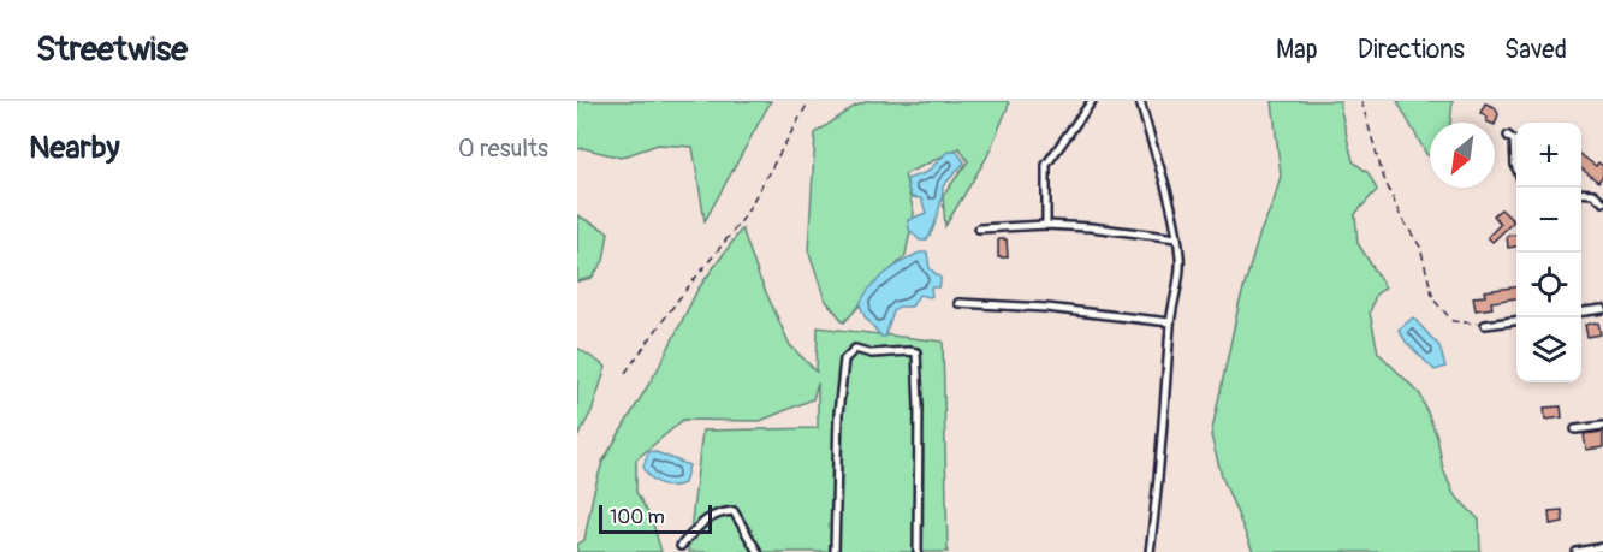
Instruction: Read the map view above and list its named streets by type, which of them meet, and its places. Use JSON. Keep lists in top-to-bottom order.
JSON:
{
  "scale_bar": "100 m",
  "north": "bottom left",
  "page": {
    "header": "Streetwise",
    "nav": ["Map", "Directions", "Saved"],
    "heading": ["Nearby", "0 results"],
    "map_buttons": ["+", "−"],
    "scale": "100 m"
  }
}
